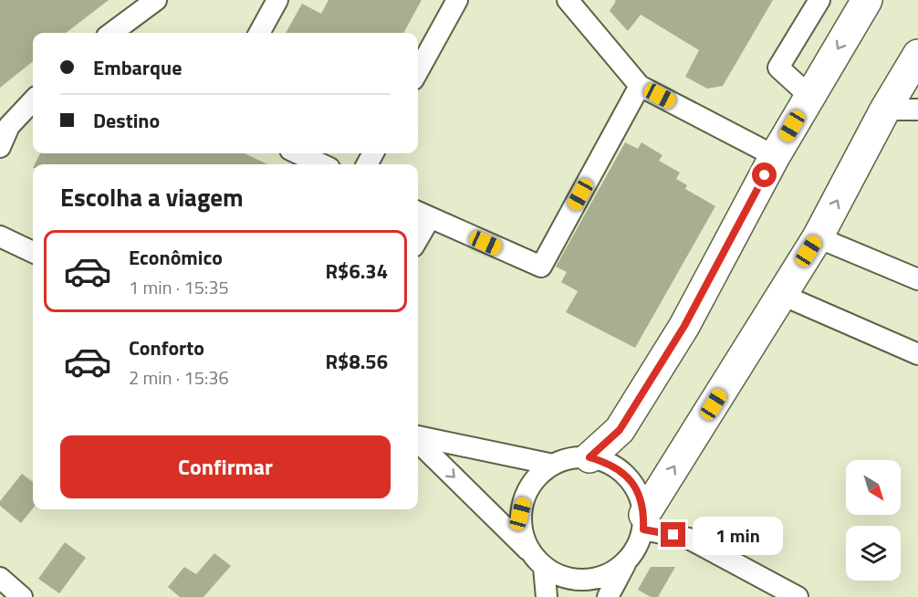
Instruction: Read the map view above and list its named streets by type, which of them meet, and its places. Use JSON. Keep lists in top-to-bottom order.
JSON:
{
  "north": "bottom right",
  "page": {
    "banner": ["Embarque", "Destino"],
    "heading": "Escolha a viagem",
    "list": [
      {
        "name": "Econômico",
        "note": "1 min · 15:35",
        "value": "R$6.34"
      },
      {
        "name": "Conforto",
        "note": "2 min · 15:36",
        "value": "R$8.56"
      }
    ],
    "buttons": "Confirmar",
    "bubble": "1 min"
  }
}
